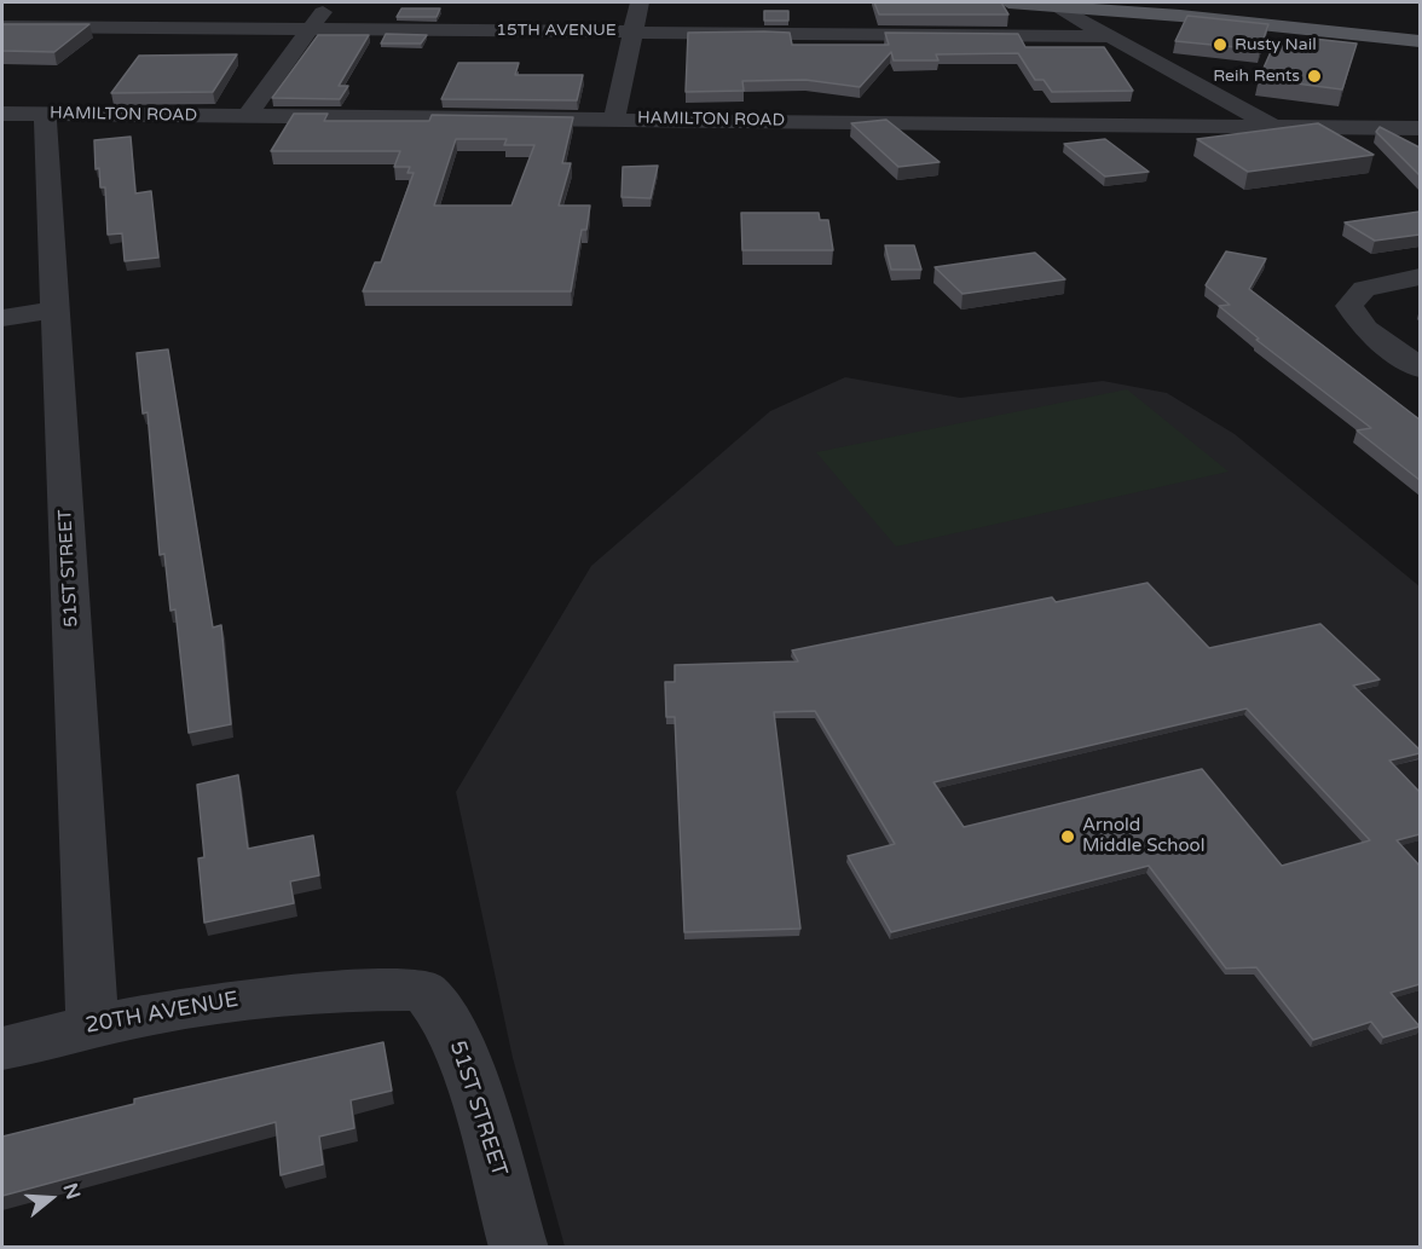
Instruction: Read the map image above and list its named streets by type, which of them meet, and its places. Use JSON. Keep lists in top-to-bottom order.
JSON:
{
  "streets": {
    "street": [
      "15TH AVENUE",
      "HAMILTON ROAD",
      "51ST STREET",
      "20TH AVENUE"
    ]
  },
  "crossings": [
    ["HAMILTON ROAD", "51ST STREET"],
    ["51ST STREET", "20TH AVENUE"]
  ],
  "places": ["Rusty Nail", "Reih Rents", "Arnold Middle School"],
  "north": "right"
}
